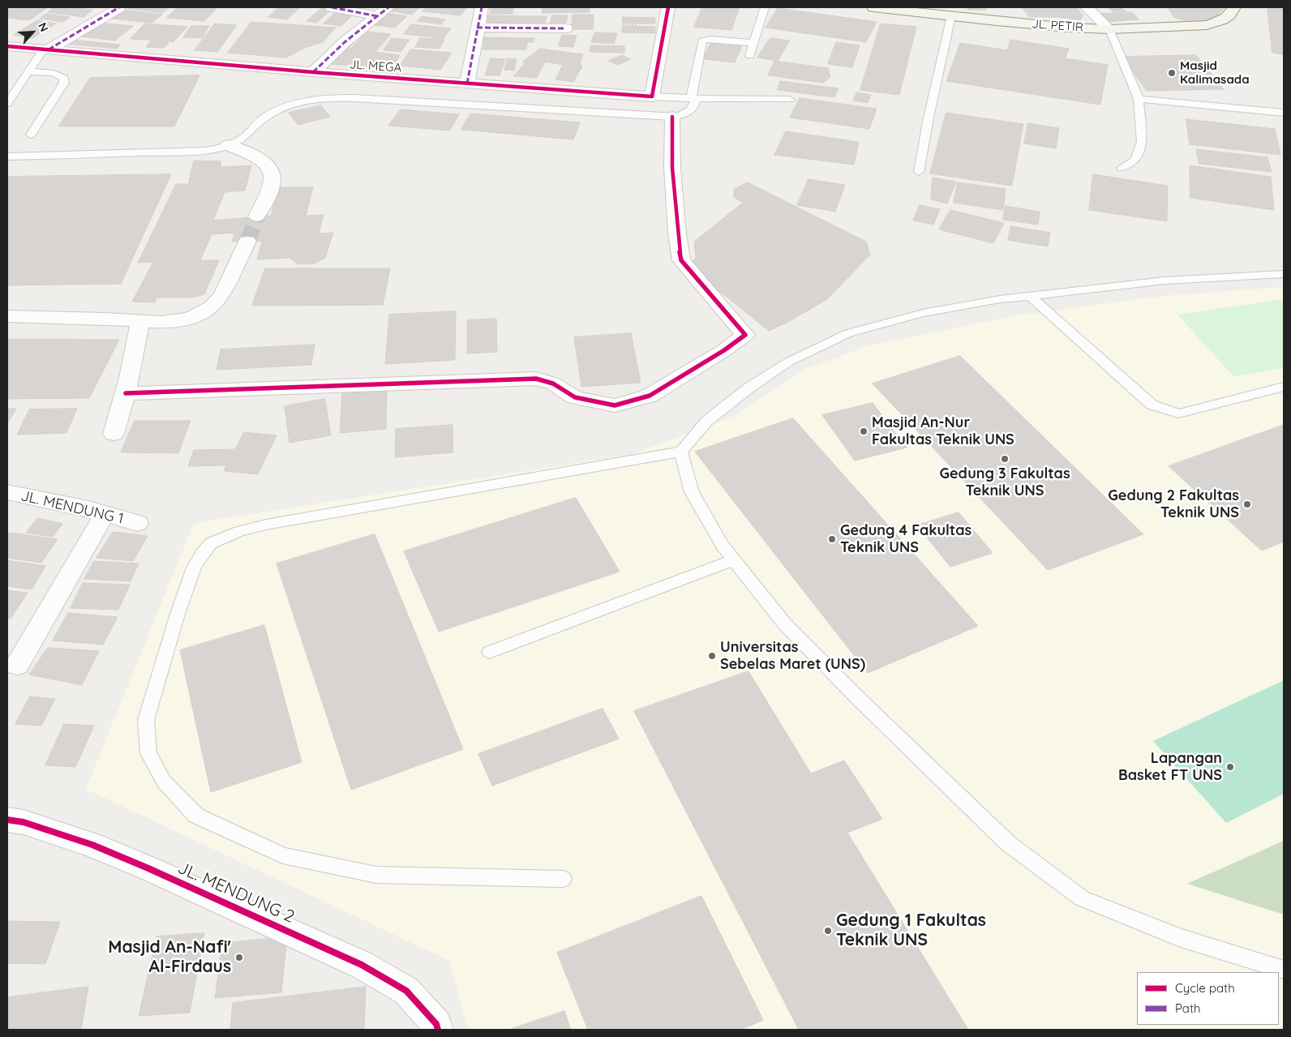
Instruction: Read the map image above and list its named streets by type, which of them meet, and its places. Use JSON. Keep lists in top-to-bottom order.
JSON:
{
  "streets": {
    "main road": ["JL. PETIR"],
    "street": ["JL. MEGA", "JL. MENDUNG 1", "JL. MENDUNG 2"]
  },
  "places": [
    "Masjid Kalimasada",
    "Masjid An-Nur Fakultas Teknik UNS",
    "Gedung 3 Fakultas Teknik UNS",
    "Gedung 2 Fakultas Teknik UNS",
    "Gedung 4 Fakultas Teknik UNS",
    "Universitas Sebelas Maret (UNS)",
    "Lapangan Basket FT UNS",
    "Gedung 1 Fakultas Teknik UNS",
    "Masjid An-Nafi' Al-Firdaus"
  ],
  "legend": ["Cycle path", "Path"],
  "north": "top right"
}
